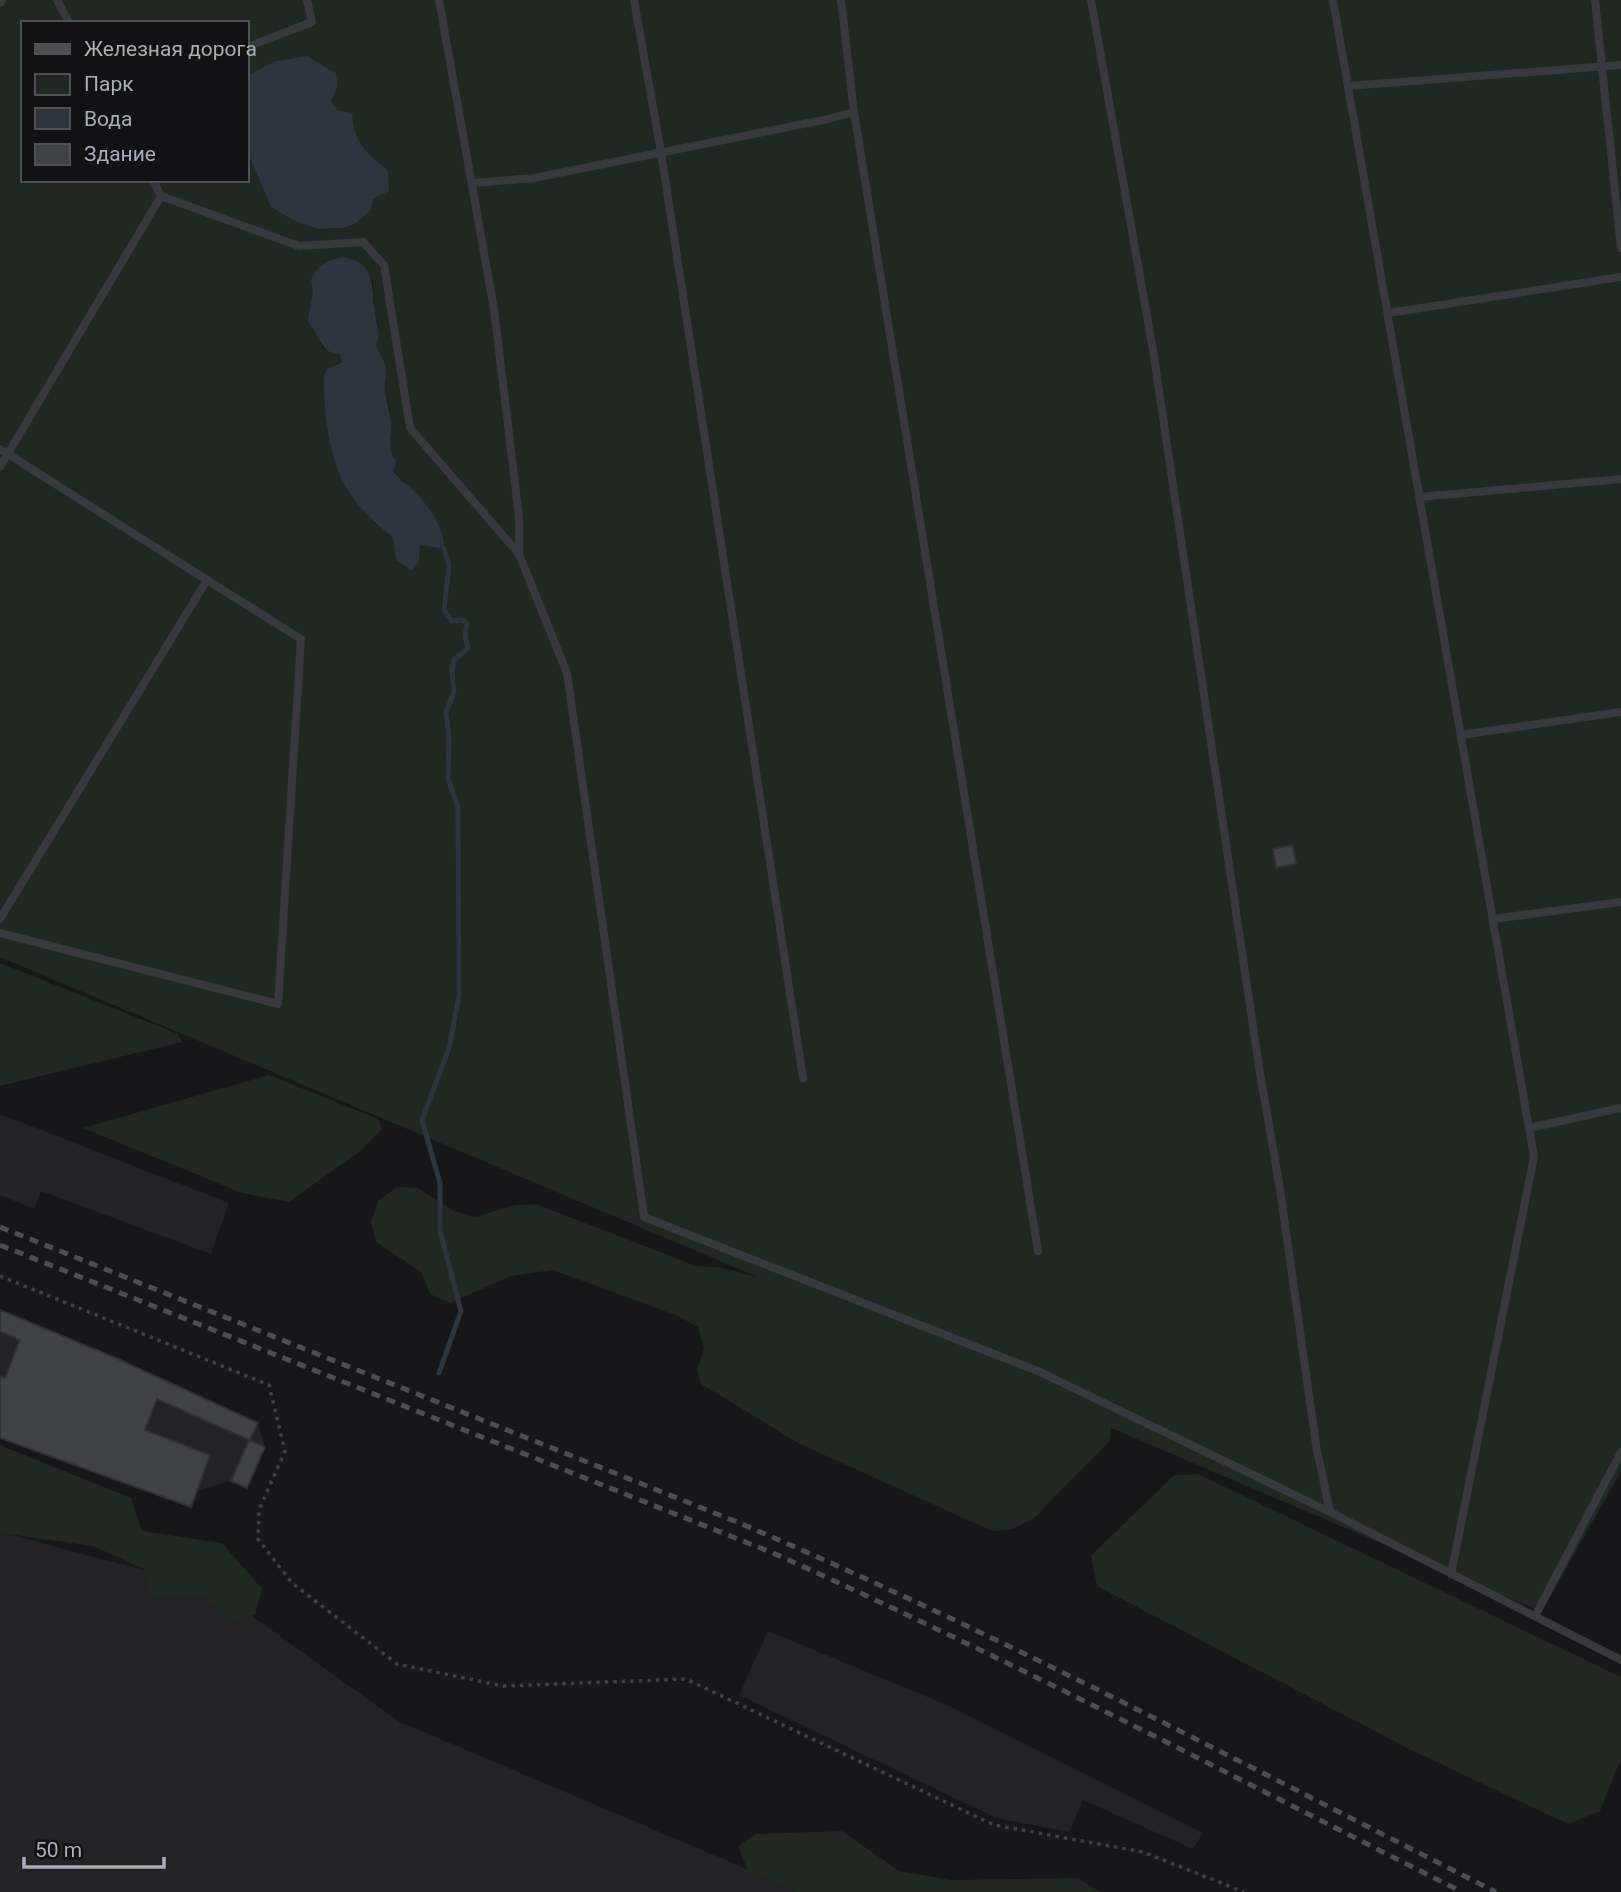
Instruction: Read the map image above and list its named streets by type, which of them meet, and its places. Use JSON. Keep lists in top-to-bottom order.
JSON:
{
  "legend": [
    "Железная дорога",
    "Парк",
    "Вода",
    "Здание"
  ],
  "scale_bar": "50 m"
}
